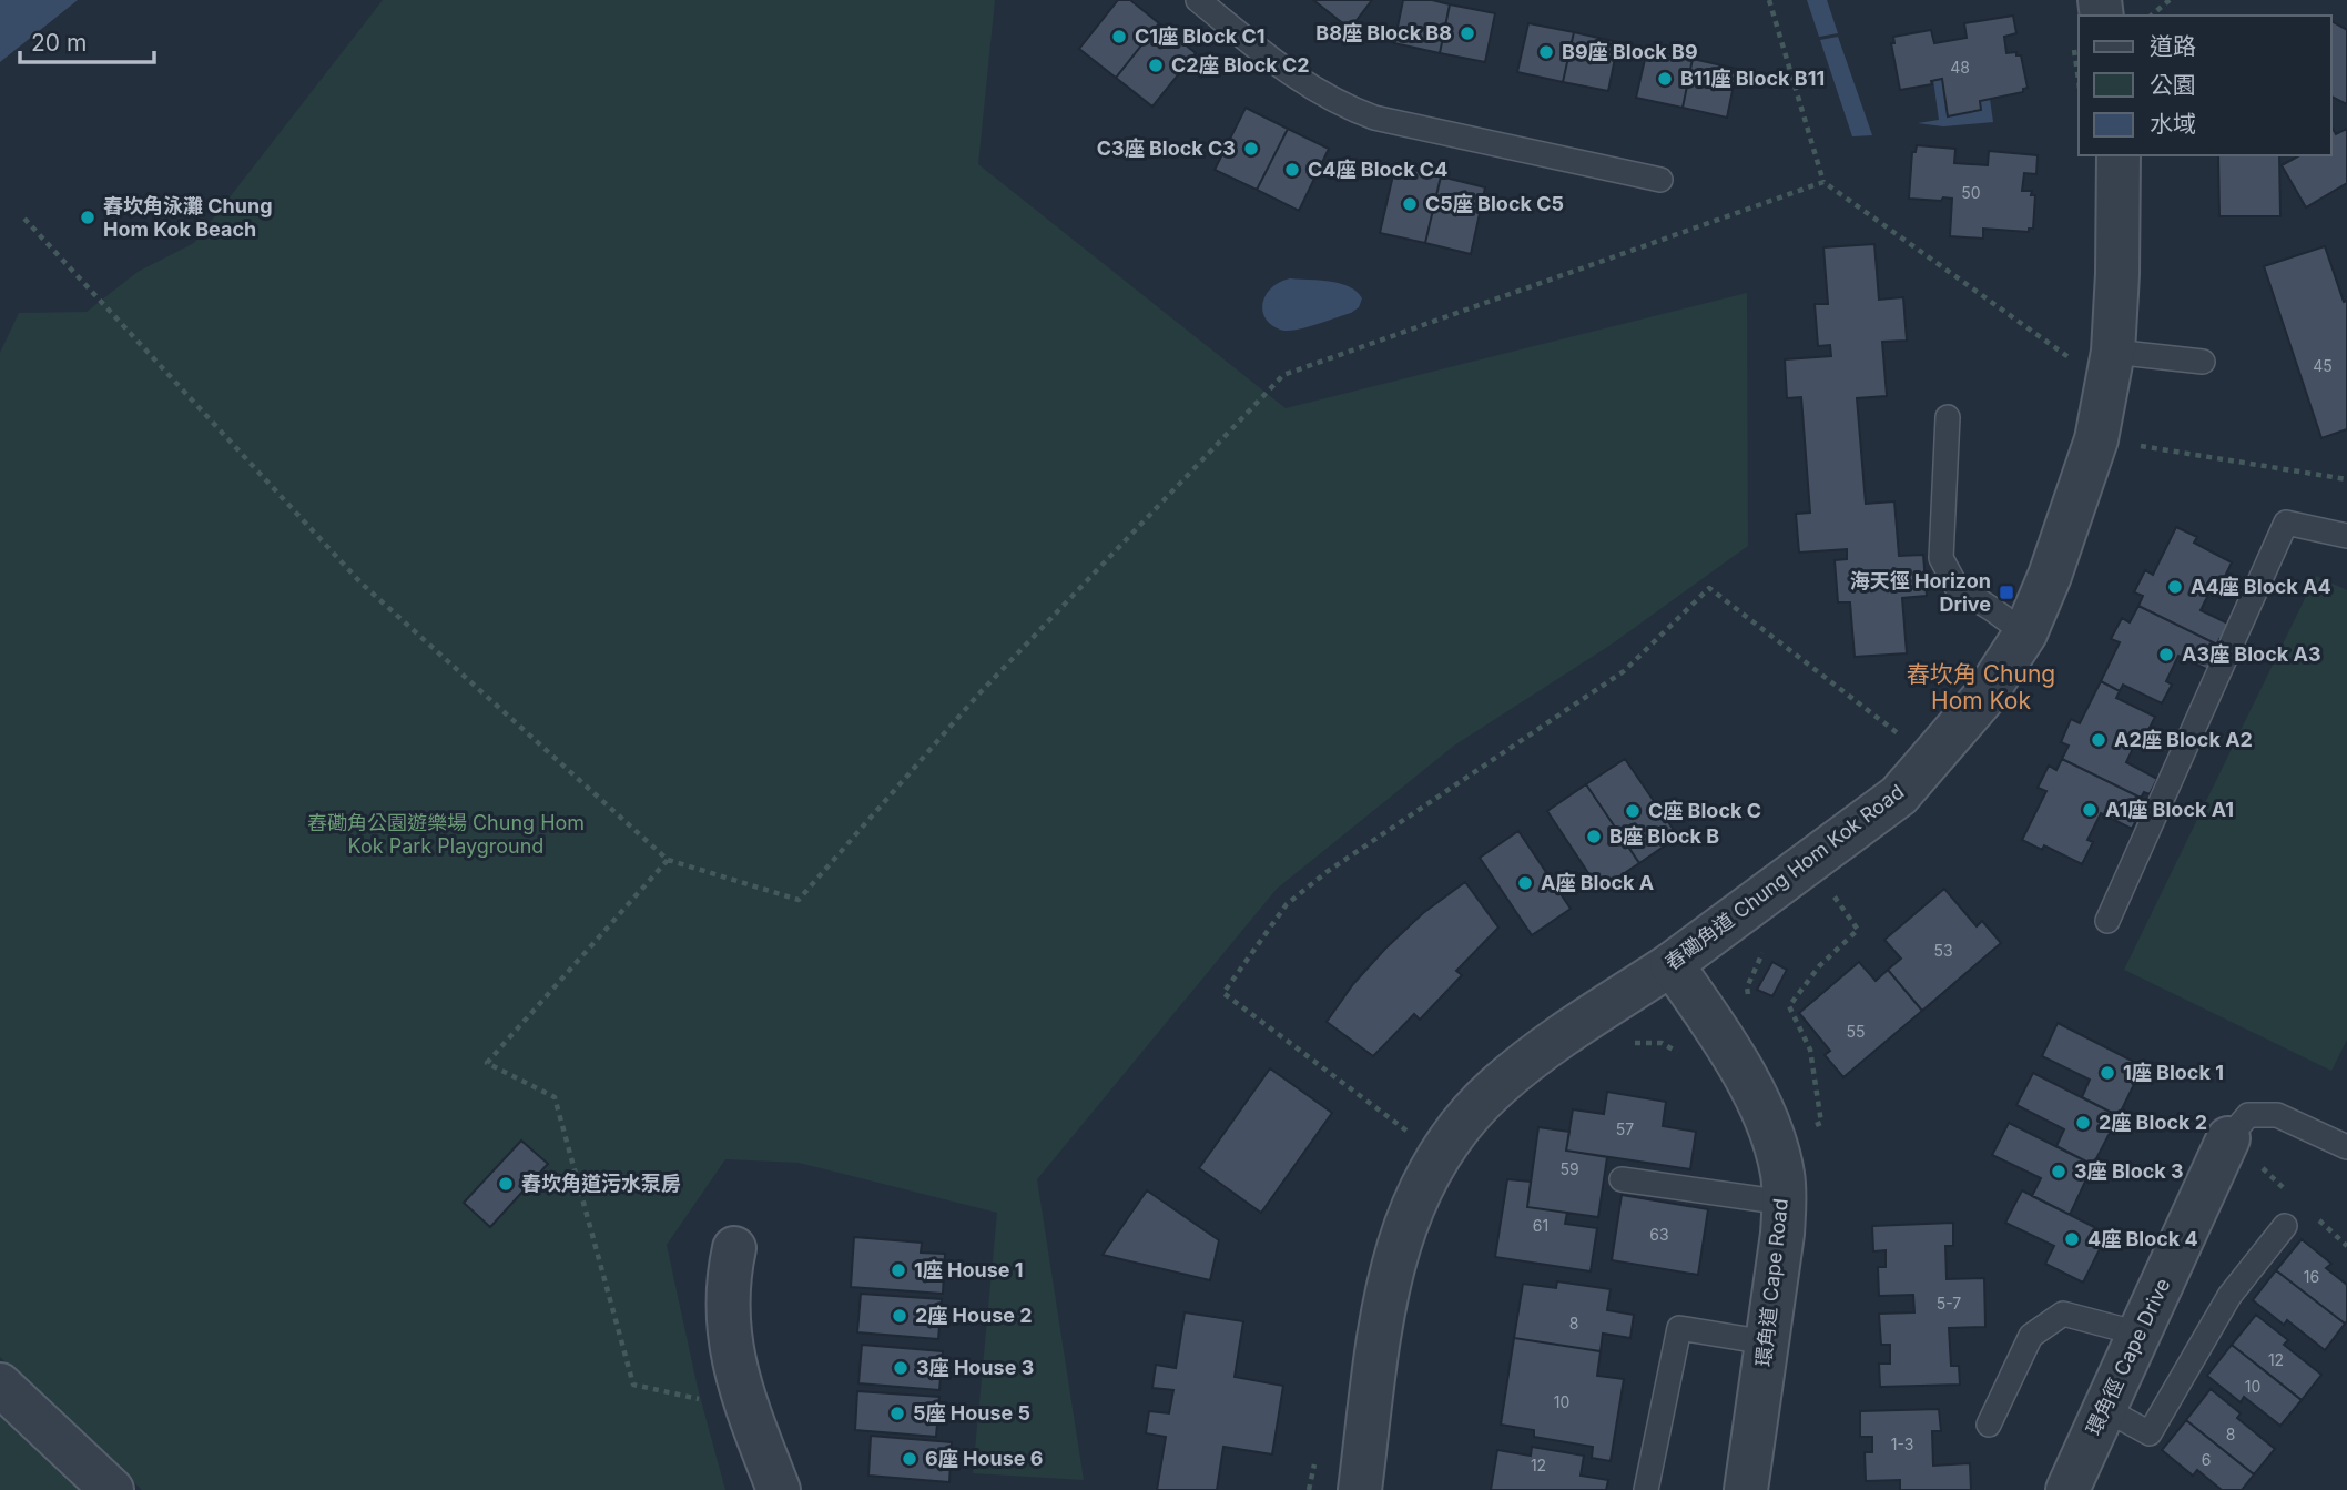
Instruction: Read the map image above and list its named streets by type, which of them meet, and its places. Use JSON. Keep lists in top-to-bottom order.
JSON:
{
  "streets": {
    "street": ["舂磡角道 Chung Hom Kok Road", "環角道 Cape Road", "環角徑 Cape Drive"]
  },
  "crossings": [
    ["舂磡角道 Chung Hom Kok Road", "環角道 Cape Road"]
  ],
  "districts": ["舂坎角 Chung Hom Kok"],
  "parks": ["舂磡角公園遊樂場 Chung Hom Kok Park Playground"],
  "places": {
    "other": [
      "B8座 Block B8",
      "C1座 Block C1",
      "B9座 Block B9",
      "C2座 Block C2",
      "B11座 Block B11",
      "C3座 Block C3",
      "C4座 Block C4",
      "C5座 Block C5",
      "舂坎角泳灘 Chung Hom Kok Beach",
      "A4座 Block A4",
      "A3座 Block A3",
      "A2座 Block A2",
      "A1座 Block A1",
      "C座 Block C",
      "B座 Block B",
      "A座 Block A",
      "1座 Block 1",
      "2座 Block 2",
      "3座 Block 3",
      "舂坎角道污水泵房",
      "4座 Block 4",
      "1座 House 1",
      "2座 House 2",
      "3座 House 3",
      "5座 House 5",
      "6座 House 6"
    ],
    "transit": ["海天徑 Horizon Drive"]
  },
  "house_numbers": [
    "48",
    "50",
    "45",
    "53",
    "55",
    "57",
    "59",
    "61",
    "63",
    "16",
    "5-7",
    "8",
    "12",
    "10",
    "10",
    "8",
    "1-3",
    "6",
    "12"
  ],
  "legend": ["道路", "公園", "水域"],
  "scale_bar": "20 m"
}
